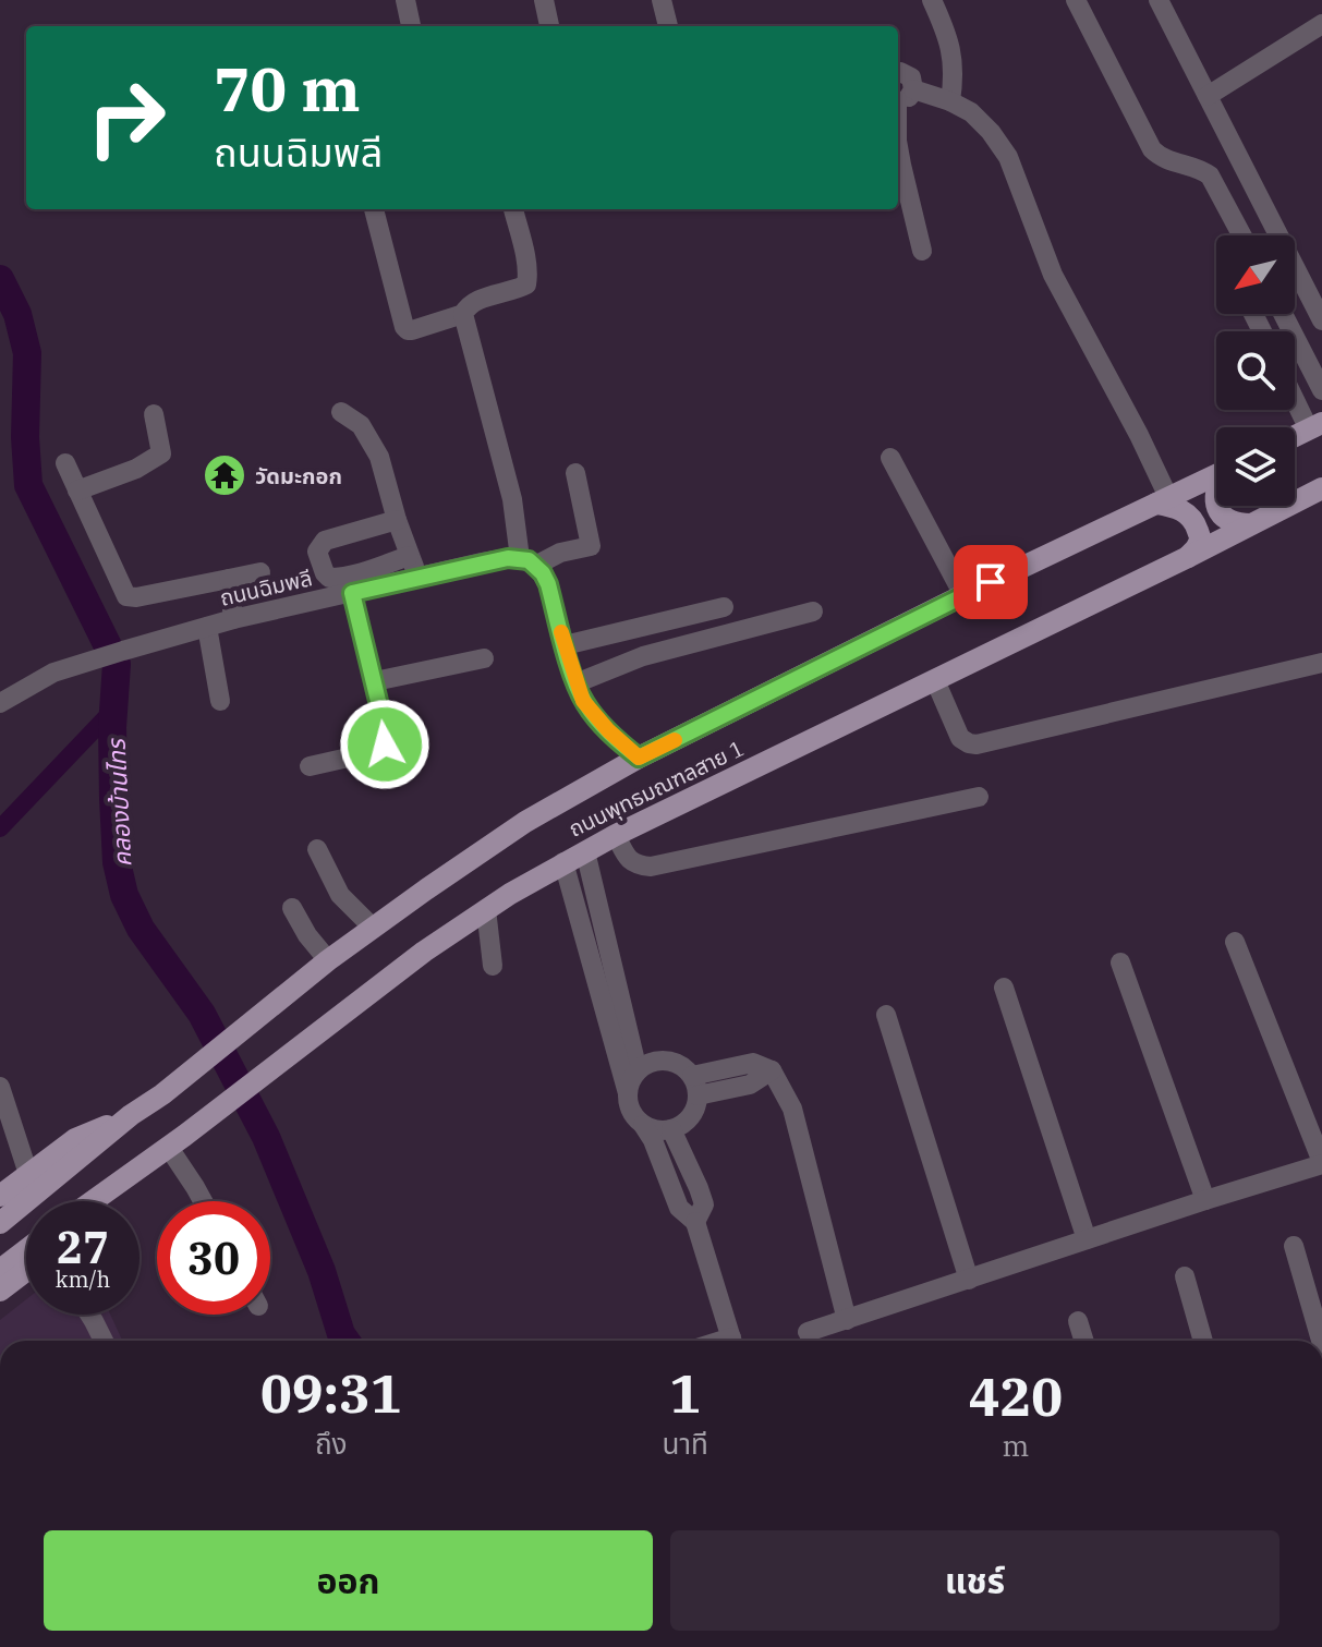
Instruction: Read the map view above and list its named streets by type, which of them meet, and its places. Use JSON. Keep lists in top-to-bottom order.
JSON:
{
  "streets": {
    "main road": ["ถนนพุทธมณฑลสาย 1"],
    "street": ["ถนนฉิมพลี"]
  },
  "water": ["คลองบ้านไทร"],
  "places": {
    "temple": ["วัดมะกอก"]
  },
  "north": "bottom left",
  "page": {
    "turn": ["70 m", "ถนนฉิมพลี"],
    "speed": "27 km/h",
    "limit": "30",
    "eta": [
      "09:31",
      "ถึง",
      "1",
      "นาที",
      "420",
      "m"
    ],
    "buttons": ["ออก", "แชร์"]
  }
}
